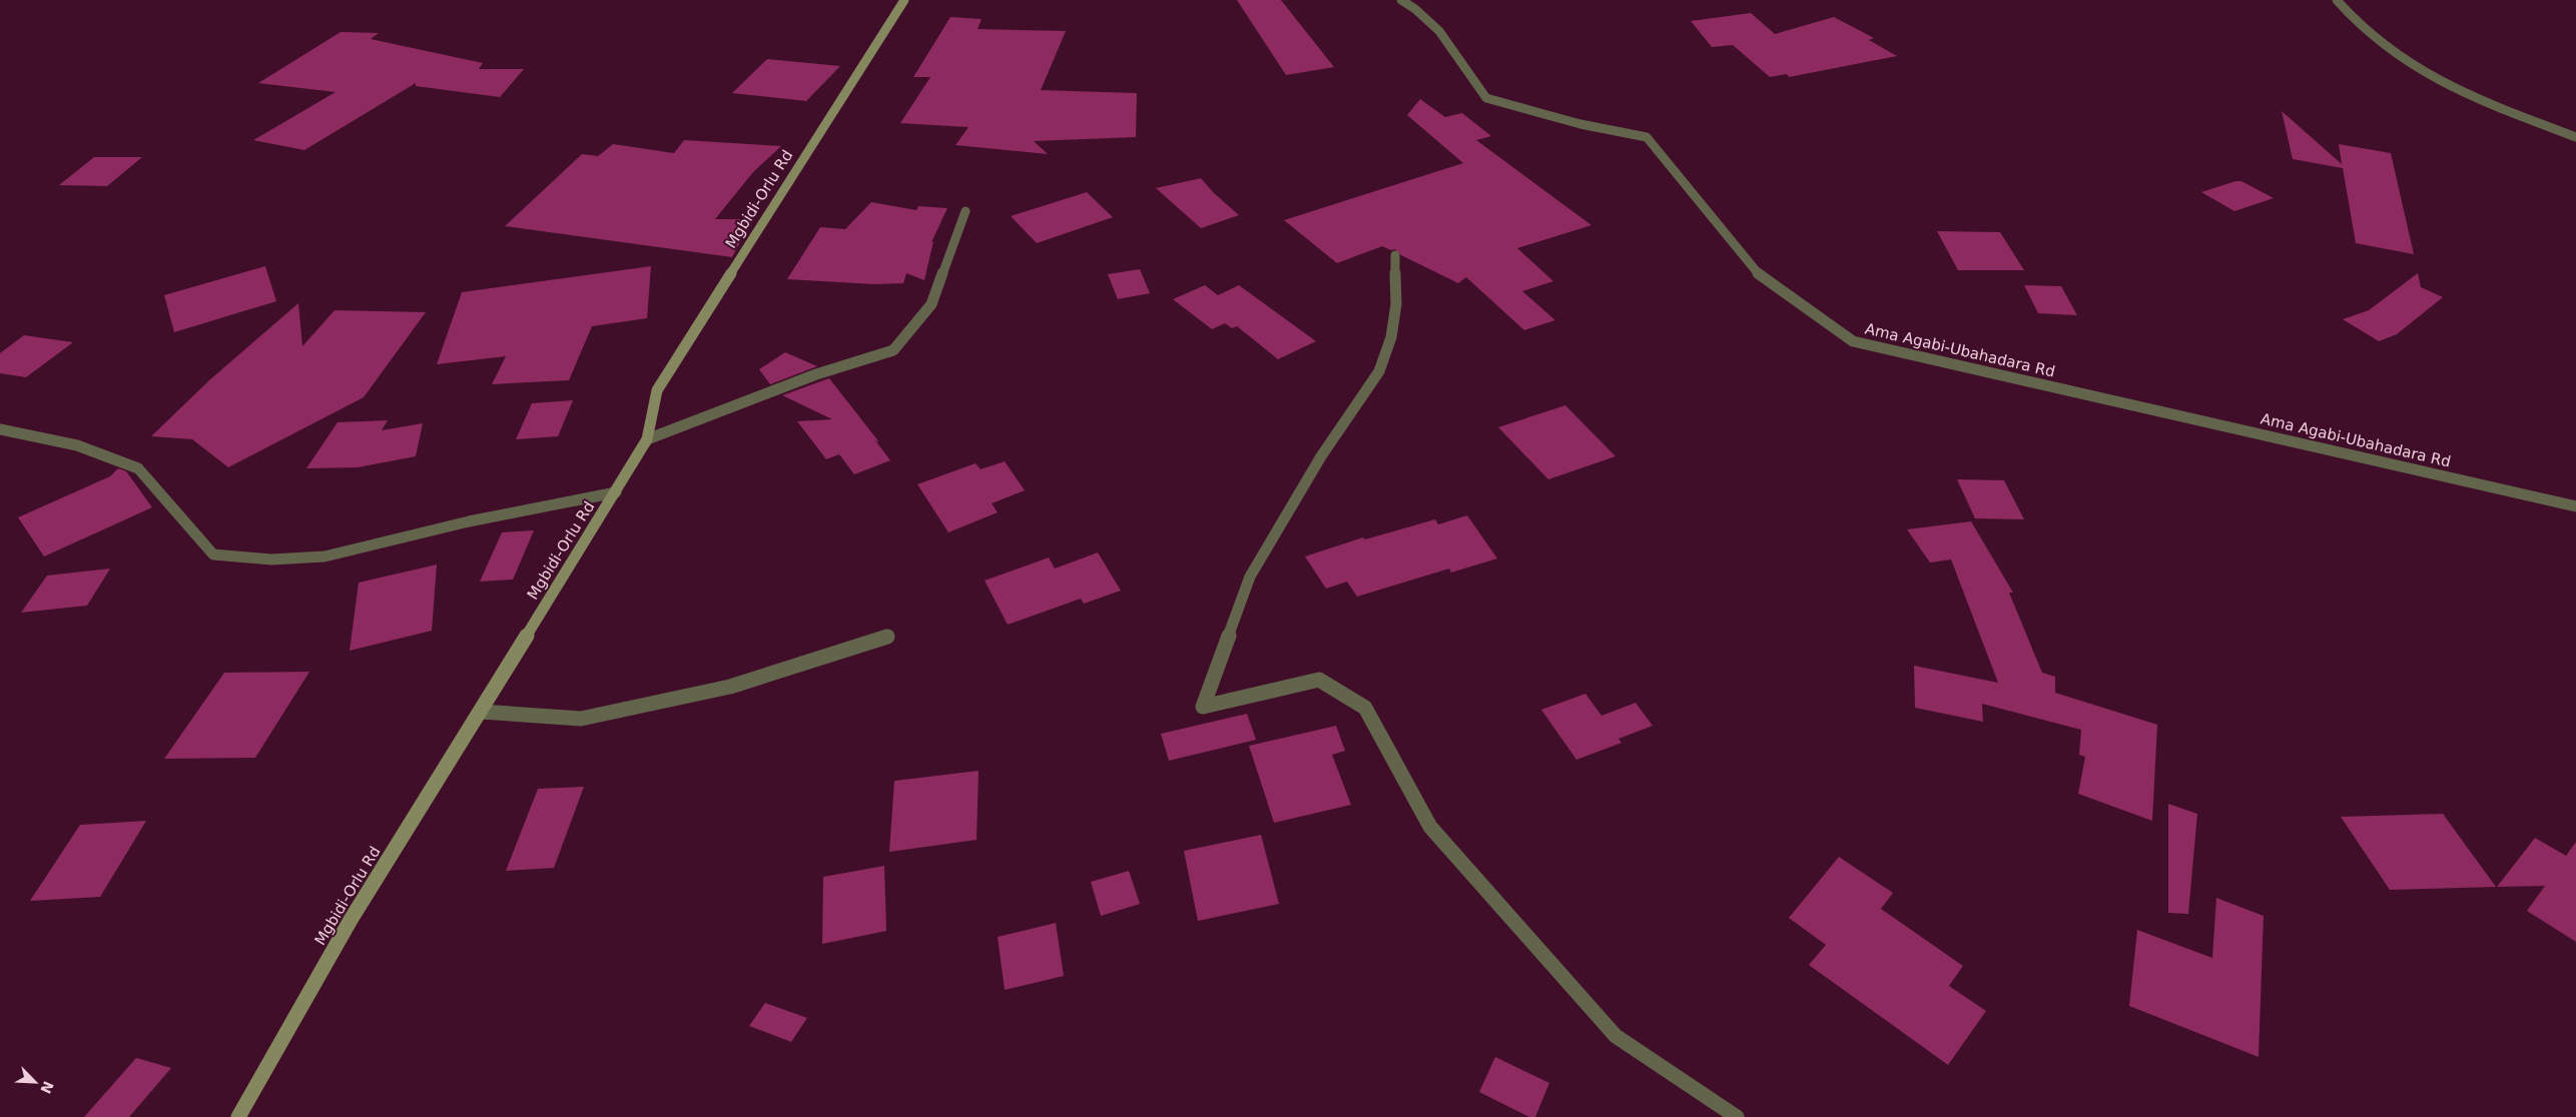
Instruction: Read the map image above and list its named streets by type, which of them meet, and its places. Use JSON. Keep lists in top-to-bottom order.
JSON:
{
  "streets": {
    "main road": ["Mgbidi-Orlu Rd"],
    "street": ["Ama Agabi-Ubahadara Rd"]
  },
  "north": "bottom right"
}
